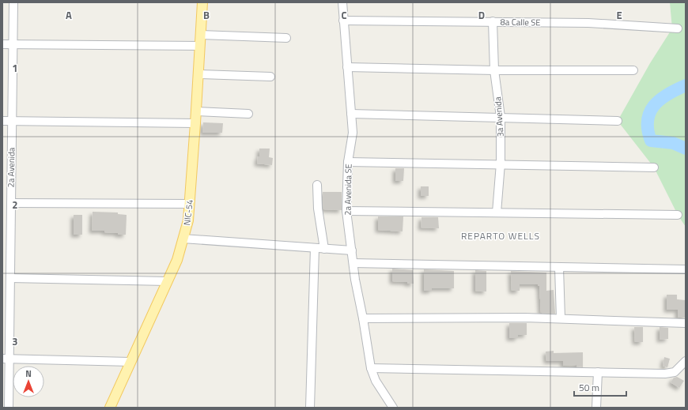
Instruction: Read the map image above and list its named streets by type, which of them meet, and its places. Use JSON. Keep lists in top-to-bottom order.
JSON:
{
  "streets": {
    "main road": ["NIC-54"],
    "street": [
      "8a Calle SE",
      "3a Avenida",
      "2a Avenida",
      "2a Avenida SE"
    ]
  },
  "crossings": [
    ["8a Calle SE", "3a Avenida"],
    ["8a Calle SE", "2a Avenida SE"]
  ],
  "districts": ["REPARTO WELLS"],
  "scale_bar": "50 m",
  "north": "top",
  "grid": {
    "columns": [
      "A",
      "B",
      "C",
      "D",
      "E"
    ],
    "rows": ["1", "2", "3"]
  }
}
